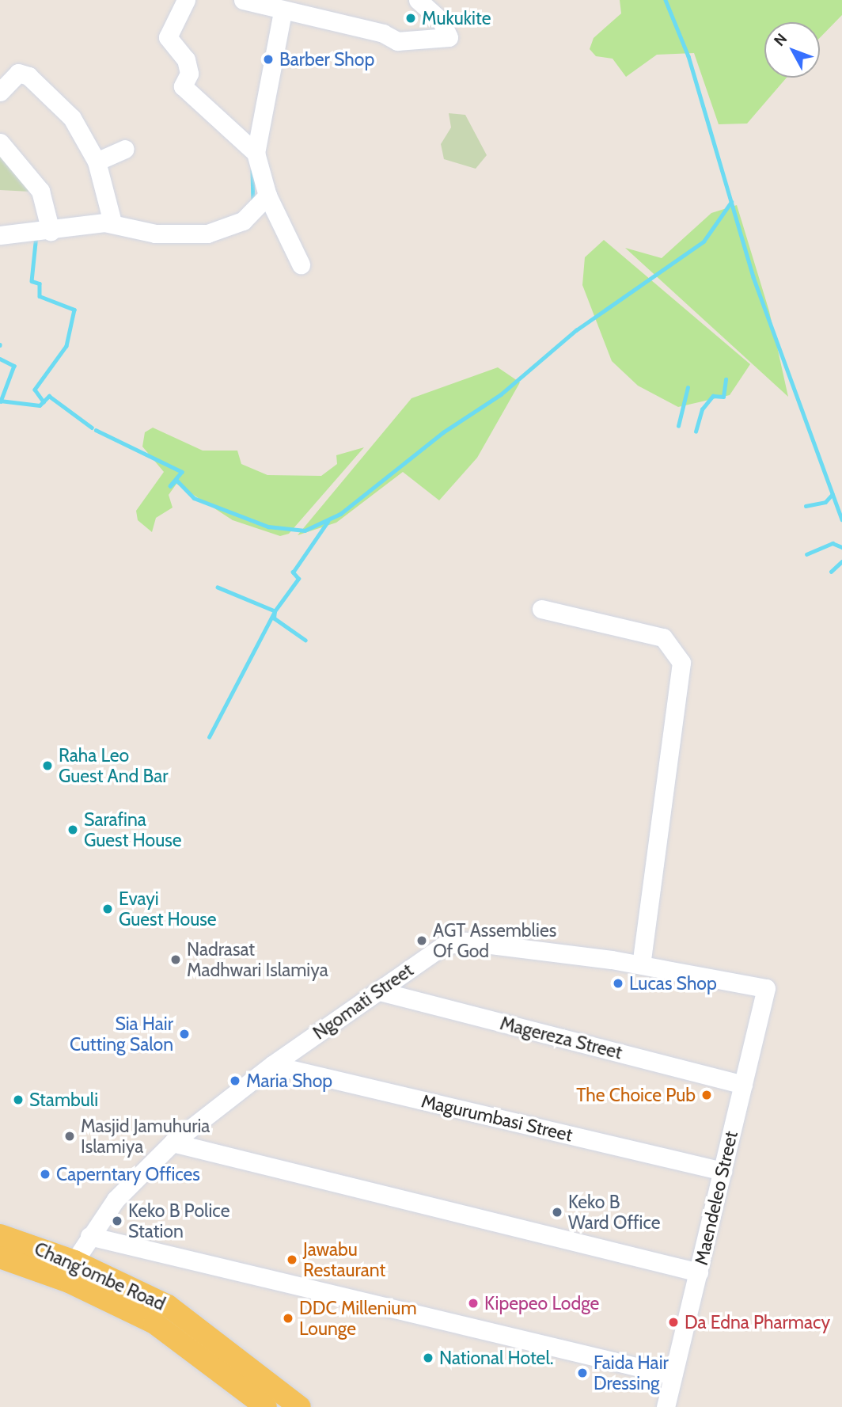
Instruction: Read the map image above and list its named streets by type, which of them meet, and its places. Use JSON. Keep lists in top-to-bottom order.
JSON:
{
  "streets": {
    "main road": ["Chang'ombe Road"],
    "street": [
      "Ngomati Street",
      "Magereza Street",
      "Magurumbasi Street",
      "Maendeleo Street"
    ]
  },
  "crossings": [
    ["Ngomati Street", "Magereza Street"],
    ["Ngomati Street", "Magurumbasi Street"],
    ["Ngomati Street", "Maendeleo Street"],
    ["Ngomati Street", "Chang'ombe Road"],
    ["Magereza Street", "Maendeleo Street"],
    ["Magurumbasi Street", "Maendeleo Street"]
  ],
  "places": [
    "Mukukite",
    "Barber Shop",
    "Raha Leo Guest And Bar",
    "Sarafina Guest House",
    "Evayi Guest House",
    "AGT Assemblies Of God",
    "Nadrasat Madhwari Islamiya",
    "Lucas Shop",
    "Sia Hair Cutting Salon",
    "Maria Shop",
    "The Choice Pub",
    "Stambuli",
    "Masjid Jamuhuria Islamiya",
    "Caperntary Offices",
    "Keko B Ward Office",
    "Keko B Police Station",
    "Jawabu Restaurant",
    "Kipepeo Lodge",
    "DDC Millenium Lounge",
    "Da Edna Pharmacy",
    "National Hotel.",
    "Faida Hair Dressing"
  ],
  "north": "top left"
}
